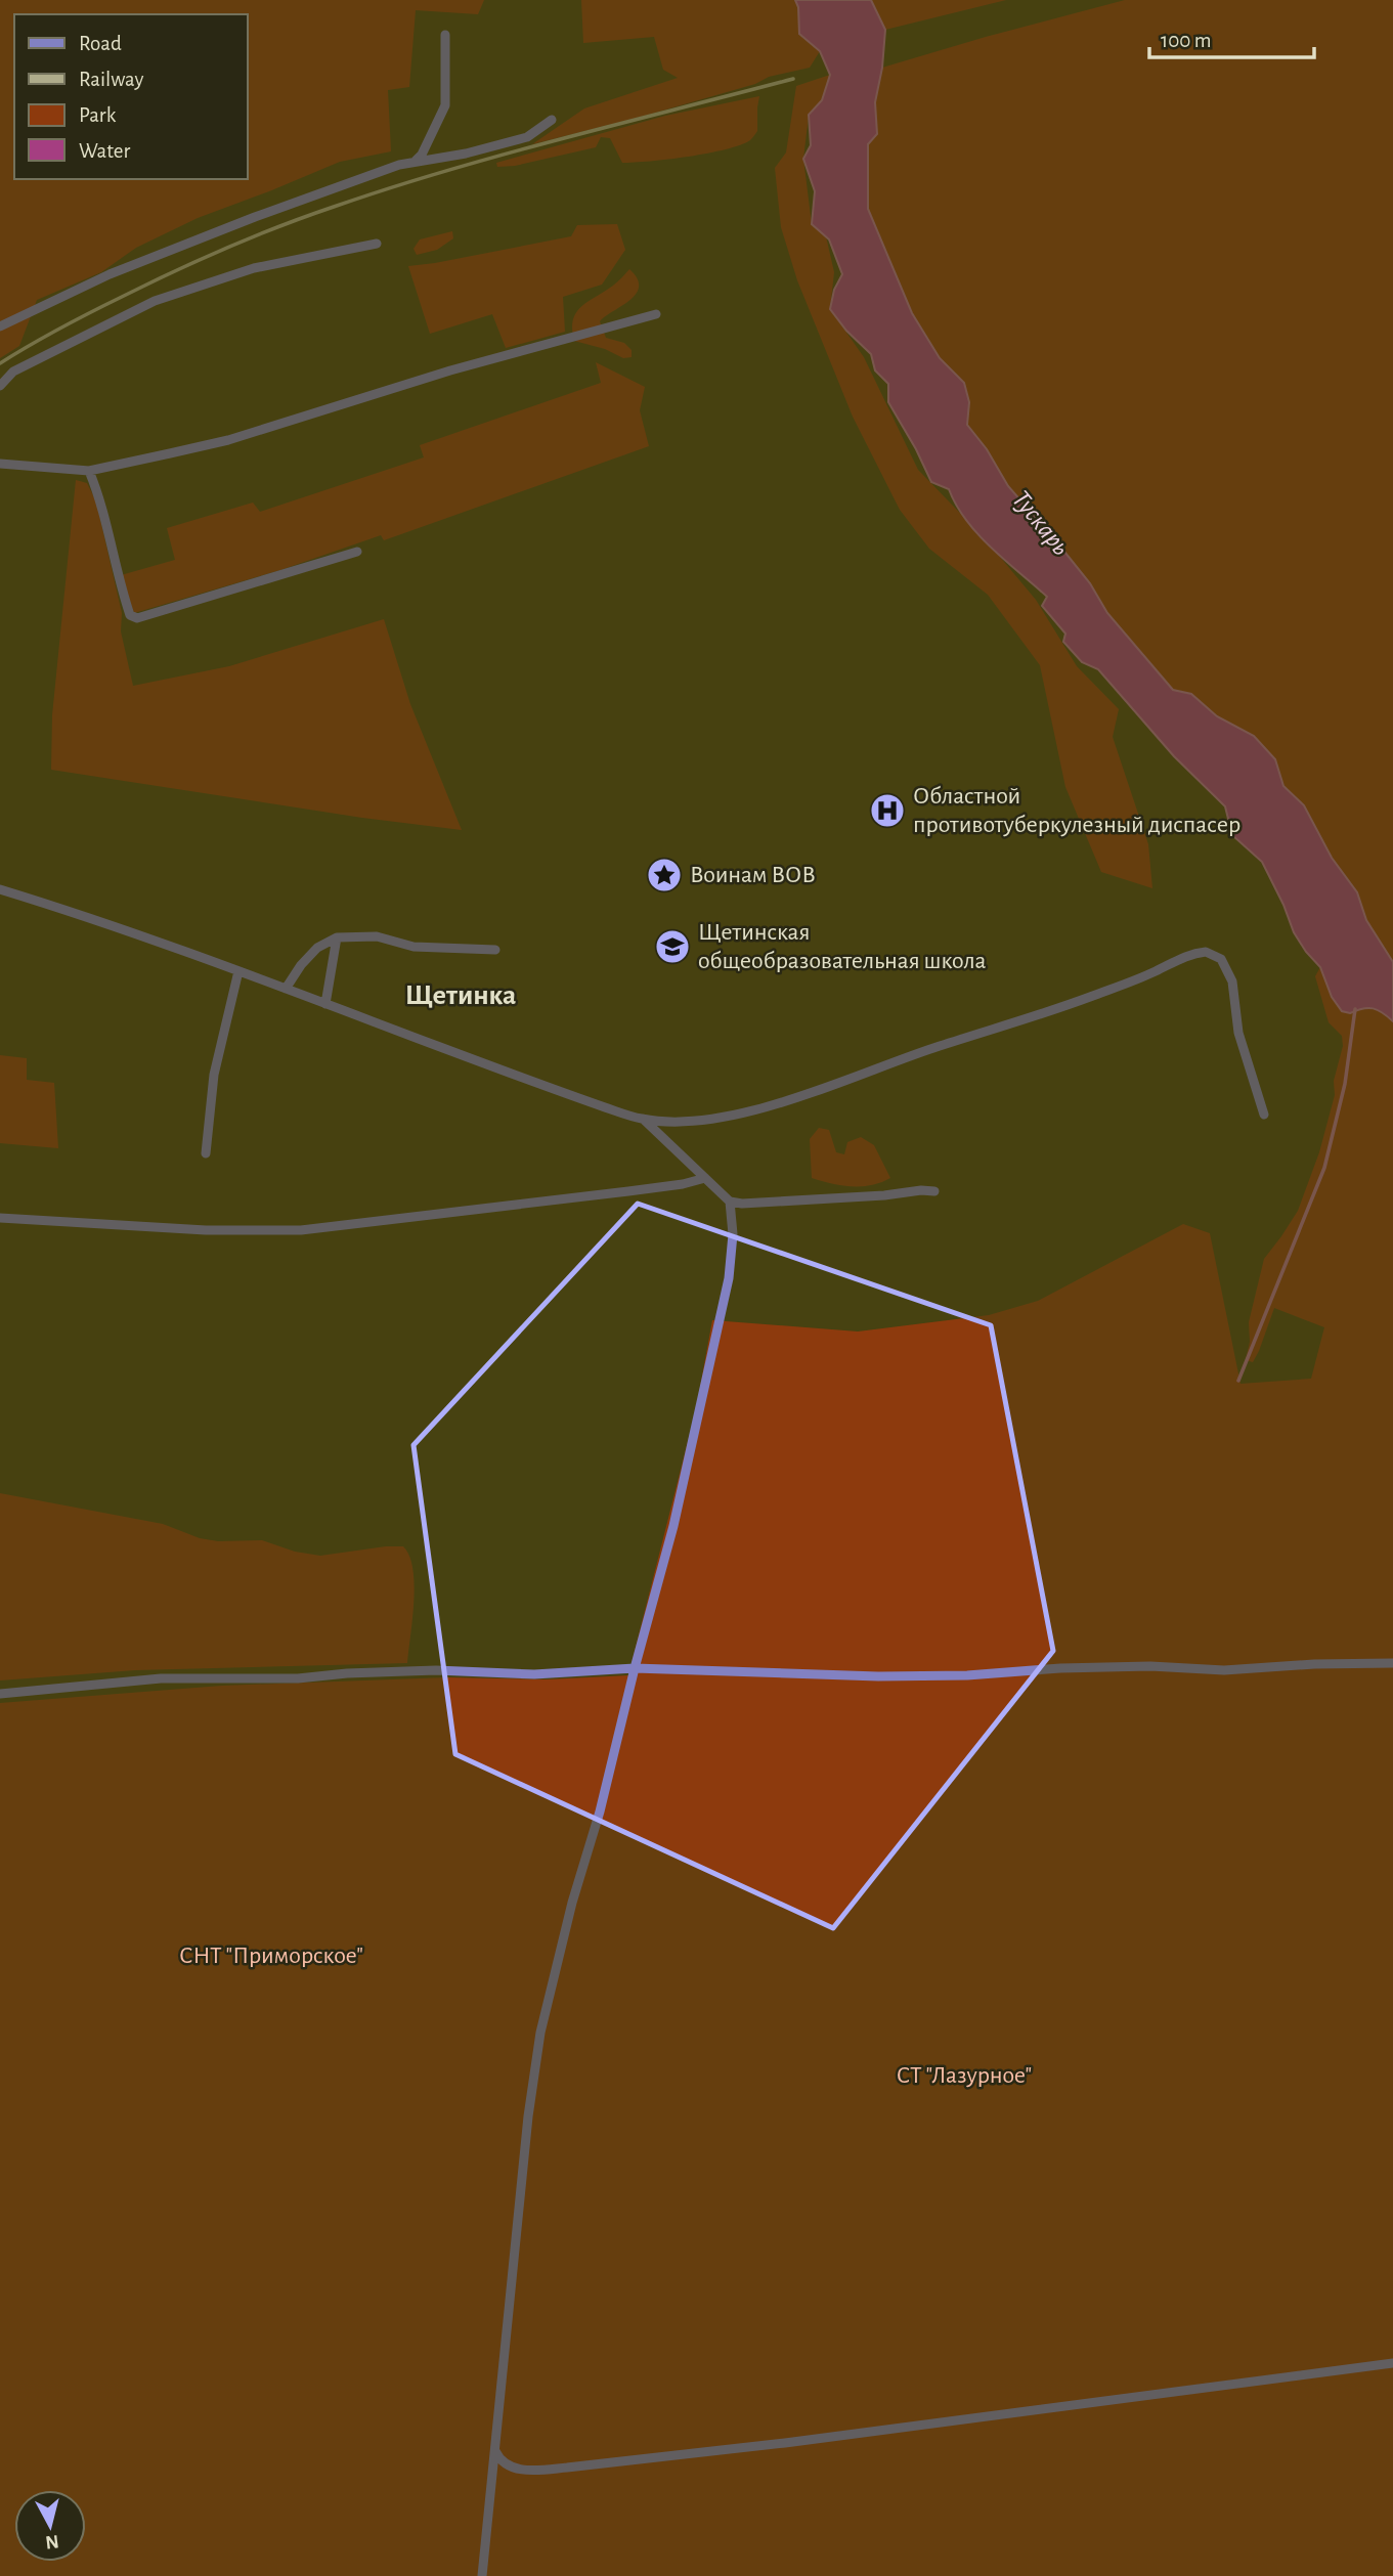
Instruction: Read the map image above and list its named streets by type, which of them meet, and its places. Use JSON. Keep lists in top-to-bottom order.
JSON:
{
  "districts": ["Щетинка"],
  "water": ["Тускарь"],
  "parks": ["СНТ \"Приморское\"", "СТ \"Лазурное\""],
  "places": {
    "hospital": ["Областной противотуберкулезный диспасер"],
    "place": ["Воинам ВОВ"],
    "school or university": ["Щетинская общеобразовательная школа"]
  },
  "legend": [
    "Road",
    "Railway",
    "Park",
    "Water"
  ],
  "scale_bar": "100 m",
  "north": "bottom"
}
